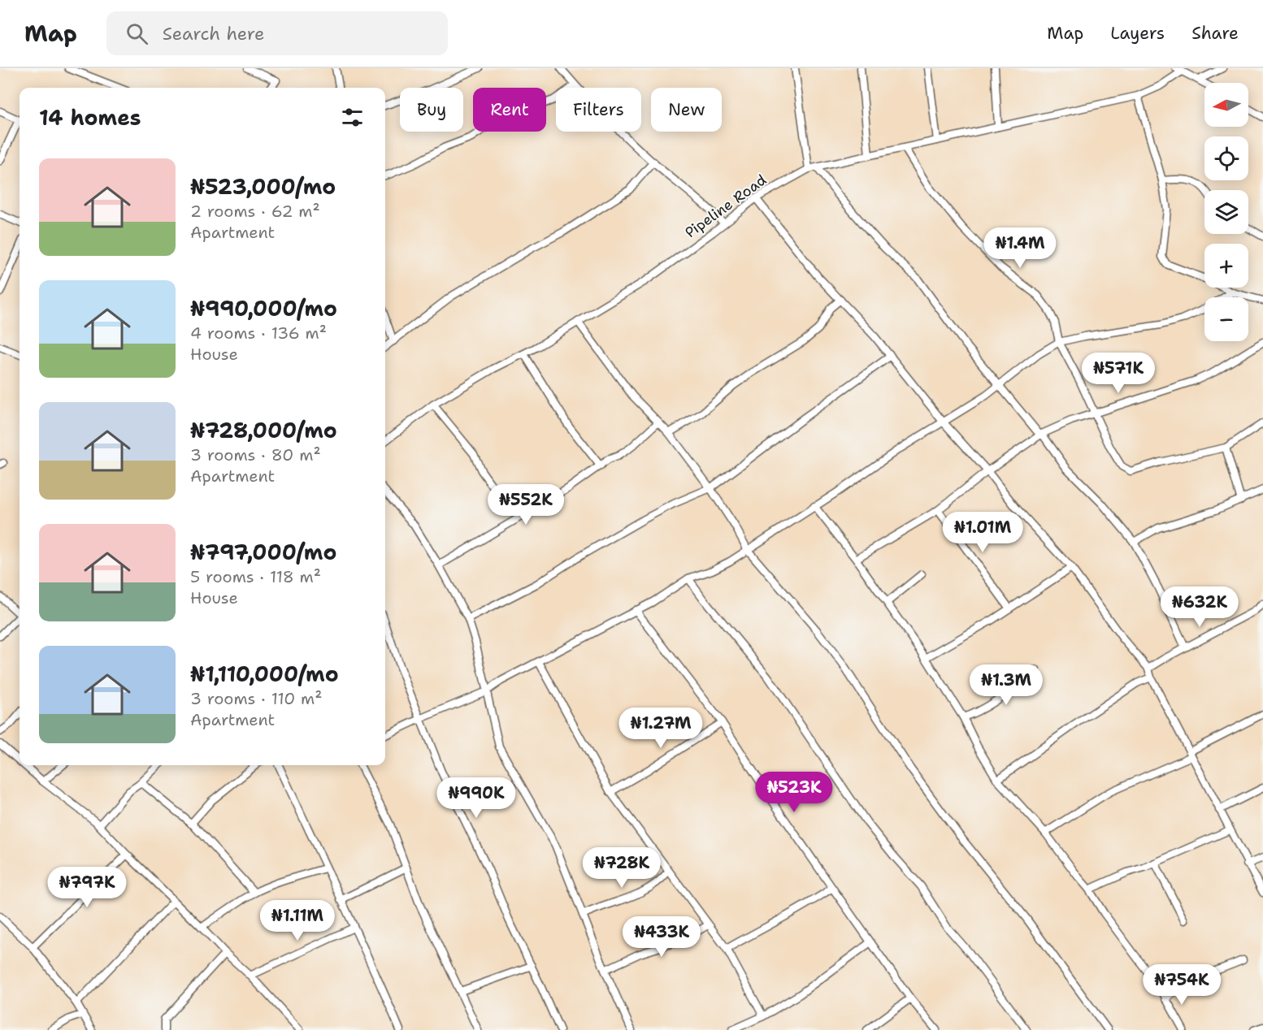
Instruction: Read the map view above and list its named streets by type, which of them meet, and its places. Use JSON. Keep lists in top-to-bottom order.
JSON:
{
  "streets": {
    "street": ["Pipeline Road"]
  },
  "north": "left",
  "page": {
    "header": "Map",
    "search": "Search here",
    "nav": ["Map", "Layers", "Share"],
    "map_buttons": ["+", "−"],
    "chip": [
      "Buy",
      "Rent",
      "Filters",
      "New"
    ],
    "heading": "14 homes",
    "list": [
      {
        "name": "₦523,000/mo",
        "note": "2 rooms · 62 m² · Apartment"
      },
      {
        "name": "₦990,000/mo",
        "note": "4 rooms · 136 m² · House"
      },
      {
        "name": "₦728,000/mo",
        "note": "3 rooms · 80 m² · Apartment"
      },
      {
        "name": "₦797,000/mo",
        "note": "5 rooms · 118 m² · House"
      },
      {
        "name": "₦1,110,000/mo",
        "note": "3 rooms · 110 m² · Apartment"
      }
    ],
    "price": [
      "₦1.4M",
      "₦571K",
      "₦552K",
      "₦1.01M",
      "₦632K",
      "₦1.3M",
      "₦1.27M",
      "₦523K",
      "₦990K",
      "₦728K",
      "₦797K",
      "₦1.11M",
      "₦433K",
      "₦754K"
    ]
  }
}
